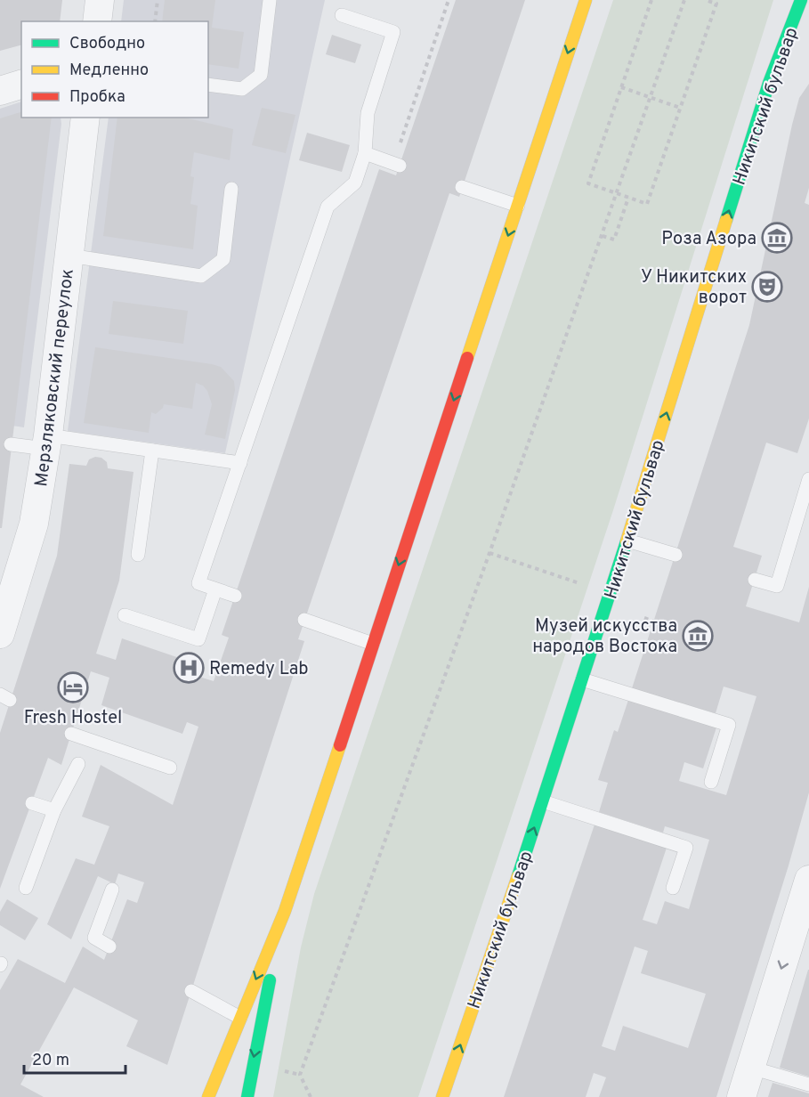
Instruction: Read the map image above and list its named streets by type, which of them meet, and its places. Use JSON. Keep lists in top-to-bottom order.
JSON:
{
  "streets": {
    "main road": ["Никитский бульвар"],
    "street": ["Мерзляковский переулок"]
  },
  "one_way": ["Никитский бульвар"],
  "places": {
    "museum": ["Роза Азора", "Музей искусства народов Востока"],
    "theatre": ["У Никитских ворот"],
    "hospital": ["Remedy Lab"],
    "hotel": ["Fresh Hostel"]
  },
  "legend": ["Свободно", "Медленно", "Пробка"],
  "scale_bar": "20 m"
}
